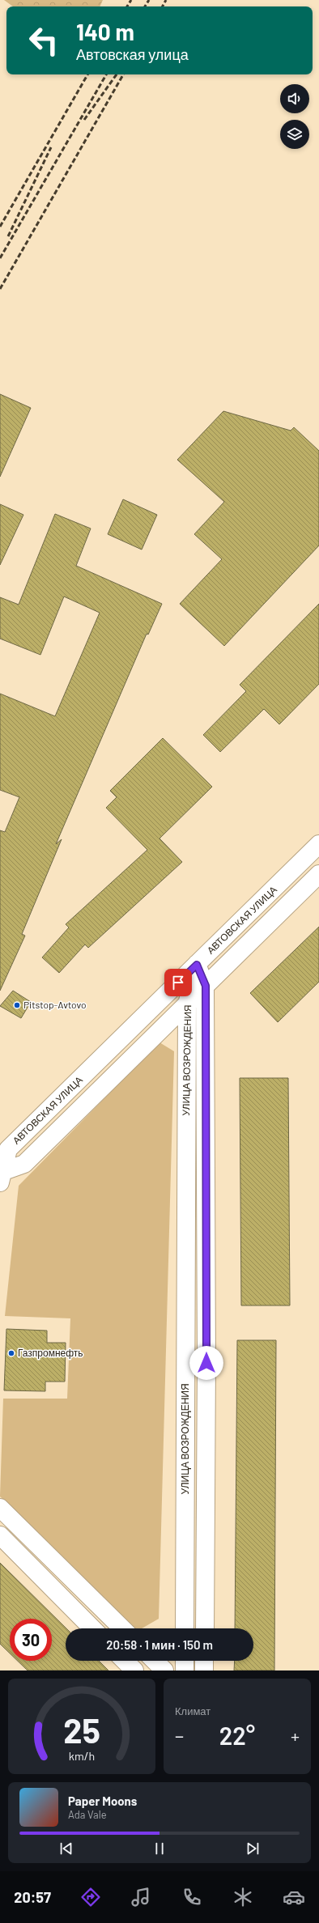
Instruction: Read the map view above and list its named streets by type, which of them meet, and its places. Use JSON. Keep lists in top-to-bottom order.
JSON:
{
  "streets": {
    "street": ["АВТОВСКАЯ УЛИЦА", "УЛИЦА ВОЗРОЖДЕНИЯ"]
  },
  "crossings": [
    ["АВТОВСКАЯ УЛИЦА", "УЛИЦА ВОЗРОЖДЕНИЯ"]
  ],
  "places": ["Pitstop-Avtovo", "Газпромнефть"],
  "page": {
    "turn": ["140 m", "Автовская улица"],
    "limit": "30",
    "trip": "20:58 · 1 мин · 150 m",
    "tile": "Климат",
    "heat": ["−", "22°", "+"],
    "song": ["Paper Moons", "Ada Vale"],
    "tabs": "20:57",
    "gauge": ["25", "km/h"]
  }
}
